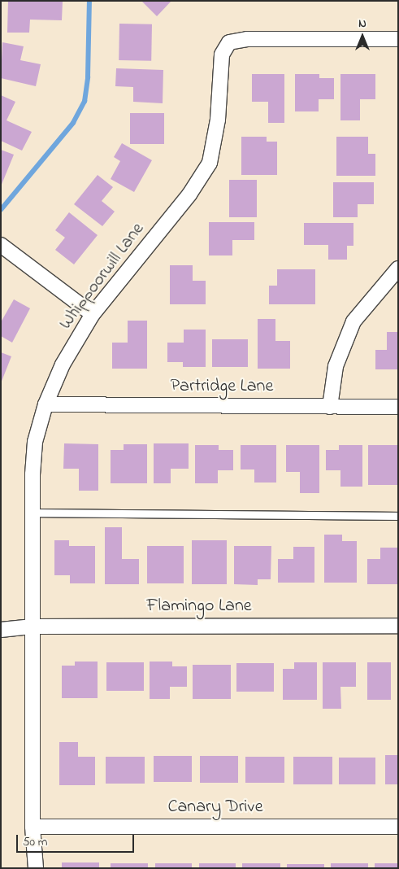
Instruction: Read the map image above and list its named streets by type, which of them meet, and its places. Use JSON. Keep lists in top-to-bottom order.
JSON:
{
  "streets": {
    "street": [
      "Whippoorwill Lane",
      "Partridge Lane",
      "Flamingo Lane",
      "Canary Drive"
    ]
  },
  "crossings": [
    ["Whippoorwill Lane", "Partridge Lane"],
    ["Whippoorwill Lane", "Flamingo Lane"],
    ["Whippoorwill Lane", "Canary Drive"]
  ],
  "scale_bar": "50 m",
  "north": "top"
}
